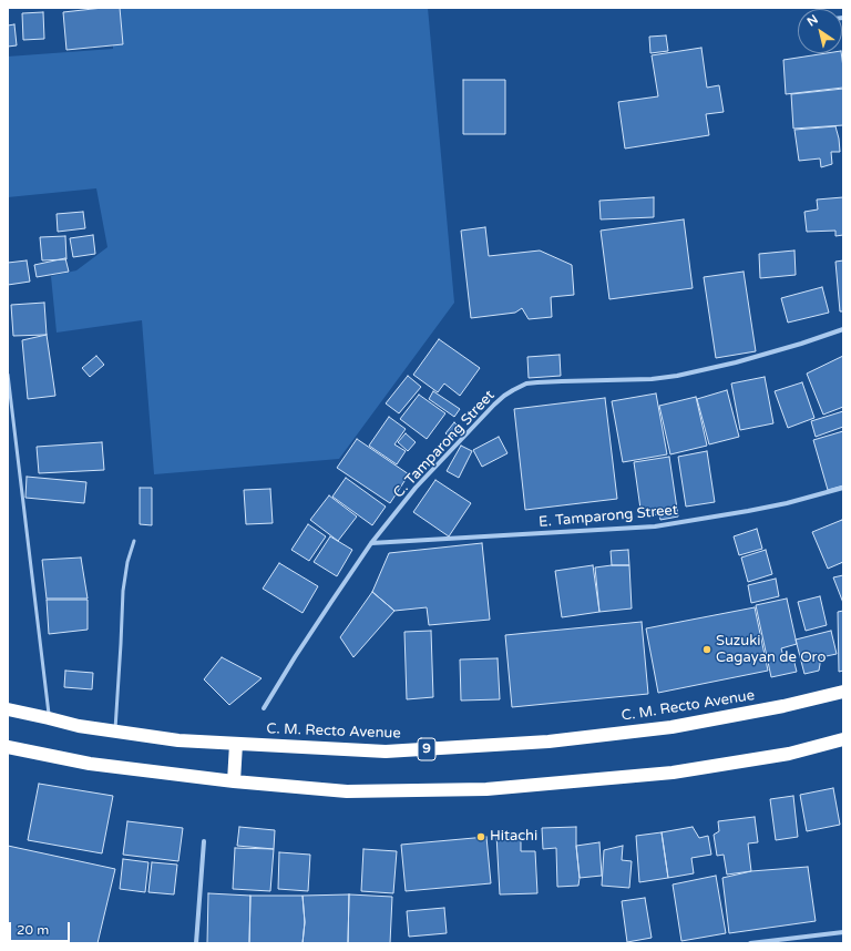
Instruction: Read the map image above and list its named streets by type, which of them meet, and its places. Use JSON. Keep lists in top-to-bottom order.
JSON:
{
  "streets": {
    "highway": ["C. M. Recto Avenue", "9"],
    "street": ["C. Tamparong Street", "E. Tamparong Street"]
  },
  "crossings": [
    ["C. Tamparong Street", "E. Tamparong Street"]
  ],
  "places": ["Suzuki Cagayan de Oro", "Hitachi"],
  "scale_bar": "20 m",
  "north": "top left"
}
